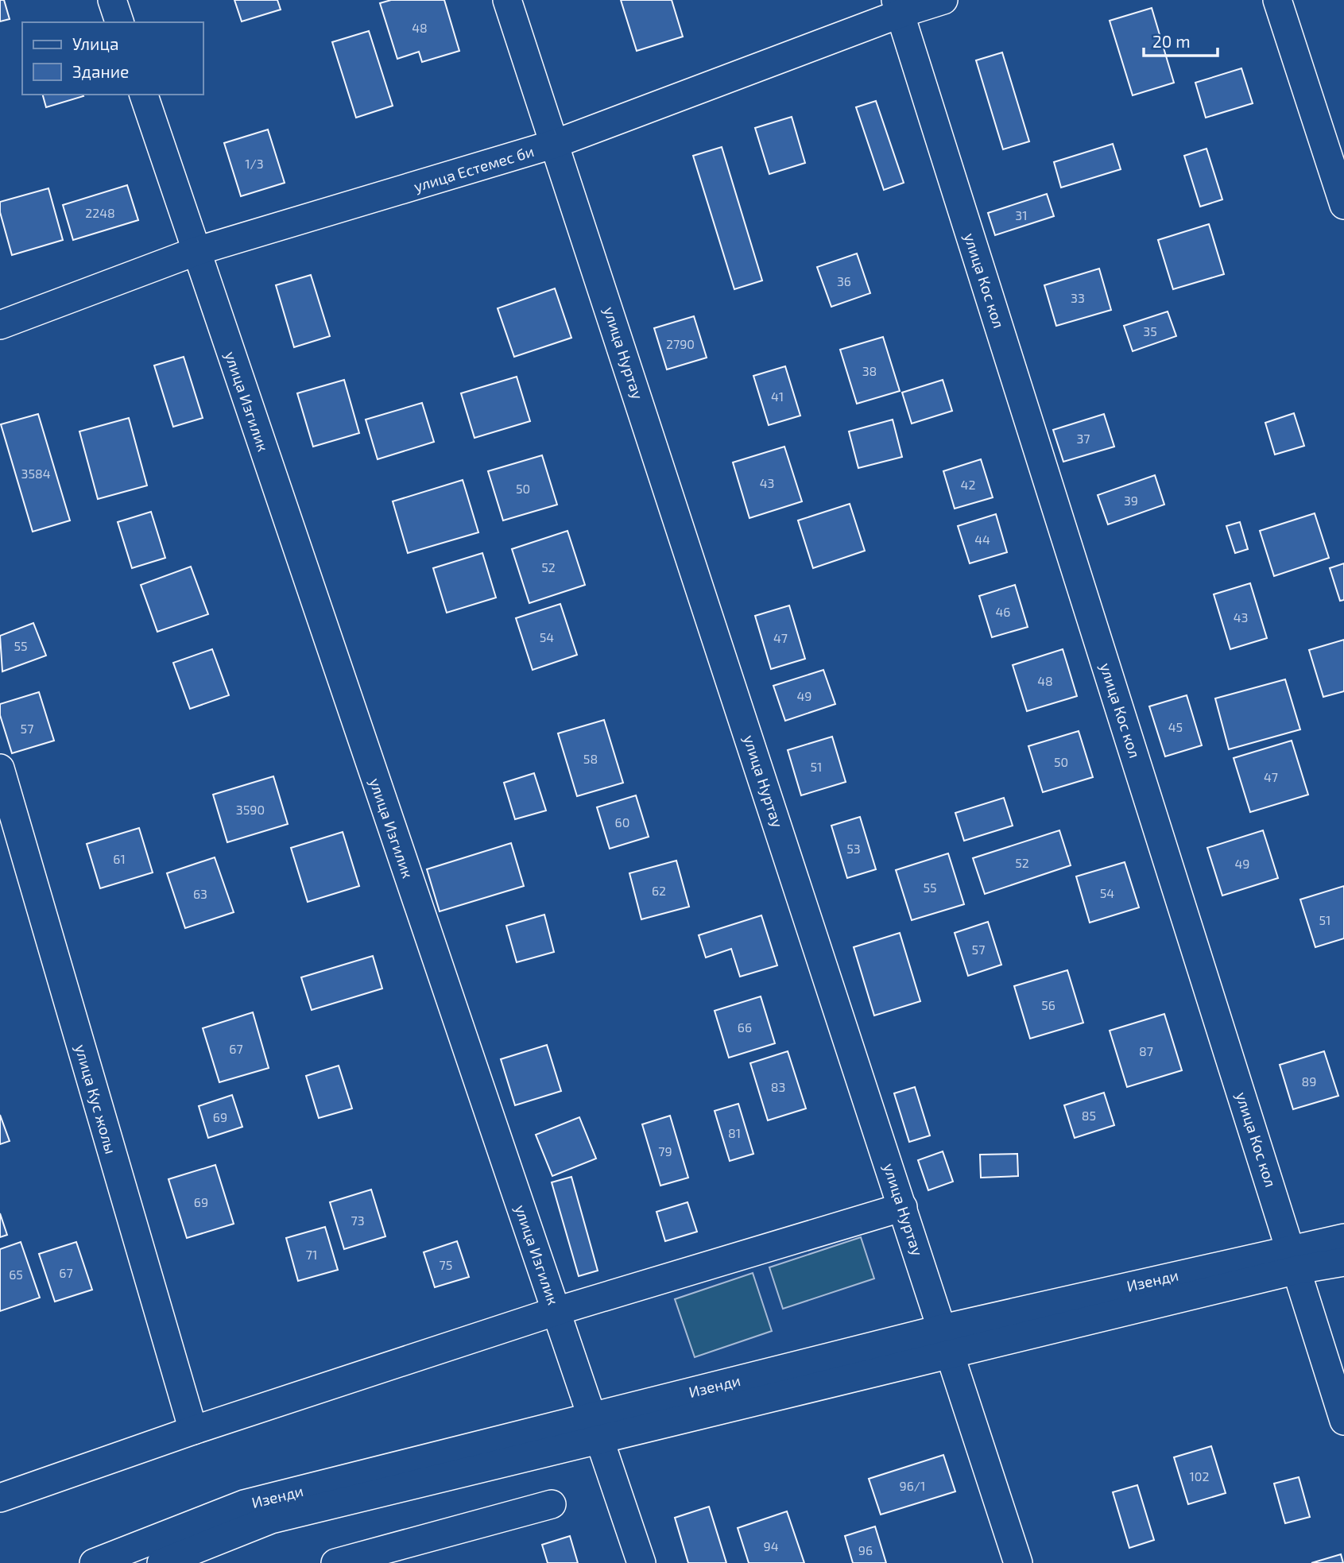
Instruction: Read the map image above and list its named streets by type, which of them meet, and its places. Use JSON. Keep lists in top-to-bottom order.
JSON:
{
  "streets": {
    "street": [
      "улица Естемес би",
      "улица Кос кол",
      "улица Нуртау",
      "улица Изгилик",
      "улица Кус жолы",
      "Изенди"
    ]
  },
  "crossings": [
    ["улица Естемес би", "улица Кос кол"],
    ["улица Естемес би", "улица Нуртау"],
    ["улица Естемес би", "улица Изгилик"],
    ["улица Кос кол", "Изенди"],
    ["улица Нуртау", "Изенди"],
    ["улица Изгилик", "Изенди"]
  ],
  "house_numbers": [
    "48",
    "1/3",
    "2248",
    "31",
    "36",
    "33",
    "35",
    "2790",
    "38",
    "41",
    "37",
    "3584",
    "43",
    "42",
    "50",
    "39",
    "44",
    "52",
    "46",
    "43",
    "54",
    "47",
    "55",
    "48",
    "49",
    "45",
    "57",
    "58",
    "50",
    "51",
    "47",
    "3590",
    "60",
    "53",
    "61",
    "52",
    "49",
    "55",
    "62",
    "54",
    "63",
    "51",
    "57",
    "56",
    "66",
    "67",
    "87",
    "89",
    "83",
    "85",
    "69",
    "81",
    "79",
    "69",
    "73",
    "71",
    "75",
    "67",
    "65",
    "102",
    "96/1",
    "94",
    "96"
  ],
  "legend": ["Улица", "Здание"],
  "scale_bar": "20 m"
}
